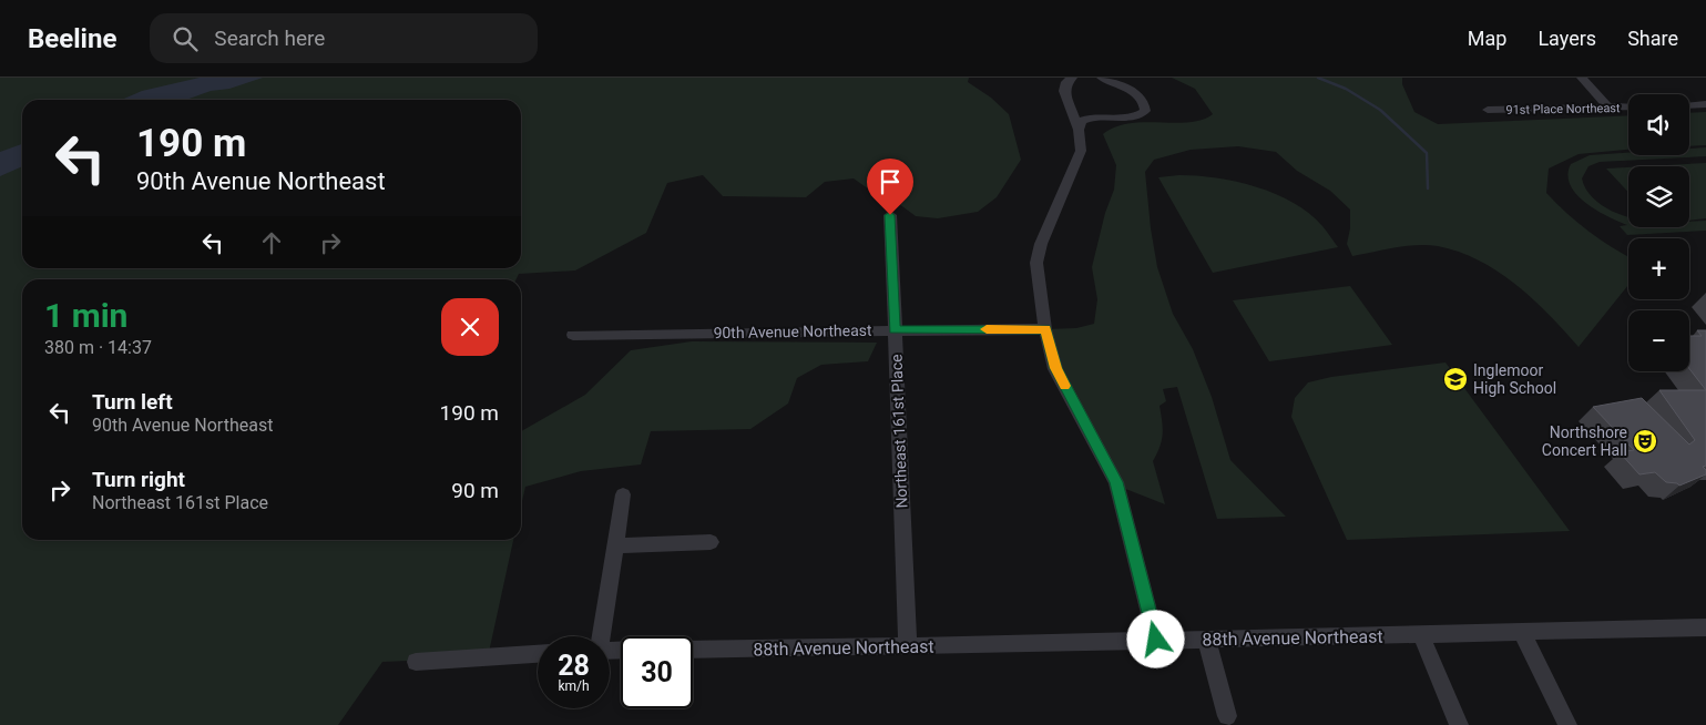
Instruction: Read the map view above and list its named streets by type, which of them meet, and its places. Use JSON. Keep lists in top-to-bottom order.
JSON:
{
  "streets": {
    "street": [
      "91st Place Northeast",
      "90th Avenue Northeast",
      "Northeast 161st Place",
      "88th Avenue Northeast"
    ]
  },
  "crossings": [
    ["90th Avenue Northeast", "Northeast 161st Place"],
    ["Northeast 161st Place", "88th Avenue Northeast"]
  ],
  "places": {
    "school or university": ["Inglemoor High School"],
    "theatre": ["Northshore Concert Hall"]
  },
  "page": {
    "header": "Beeline",
    "search": "Search here",
    "nav": ["Map", "Layers", "Share"],
    "map_buttons": ["+", "−"],
    "turn": ["190 m", "90th Avenue Northeast"],
    "heading": ["1 min", "380 m · 14:37"],
    "list": [
      {
        "name": "Turn left",
        "note": "90th Avenue Northeast",
        "value": "190 m"
      },
      {
        "name": "Turn right",
        "note": "Northeast 161st Place",
        "value": "90 m"
      }
    ],
    "speed": "28 km/h",
    "limit": "30"
  }
}
